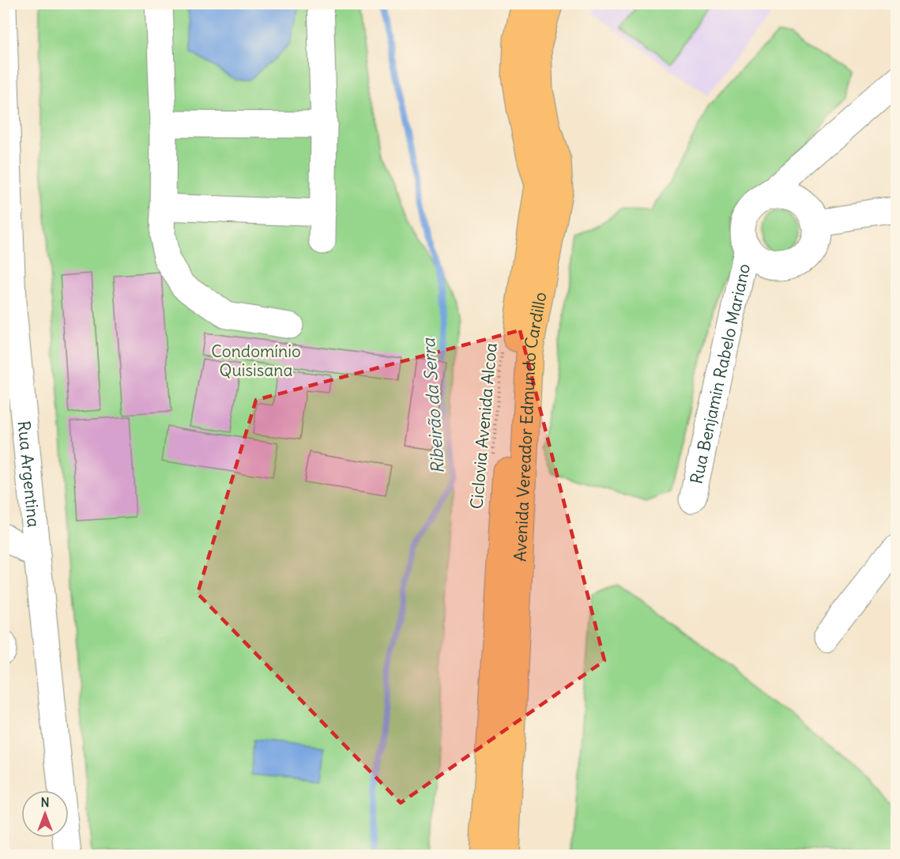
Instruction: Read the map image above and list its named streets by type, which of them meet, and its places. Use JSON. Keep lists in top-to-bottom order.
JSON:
{
  "streets": {
    "main road": ["Avenida Vereador Edmundo Cardillo"],
    "street": ["Rua Benjamin Rabelo Mariano", "Rua Argentina"],
    "path": ["Ciclovia Avenida Alcoa"]
  },
  "water": ["Ribeirão da Serra"],
  "parks": ["Condomínio Quisisana"],
  "north": "top"
}
